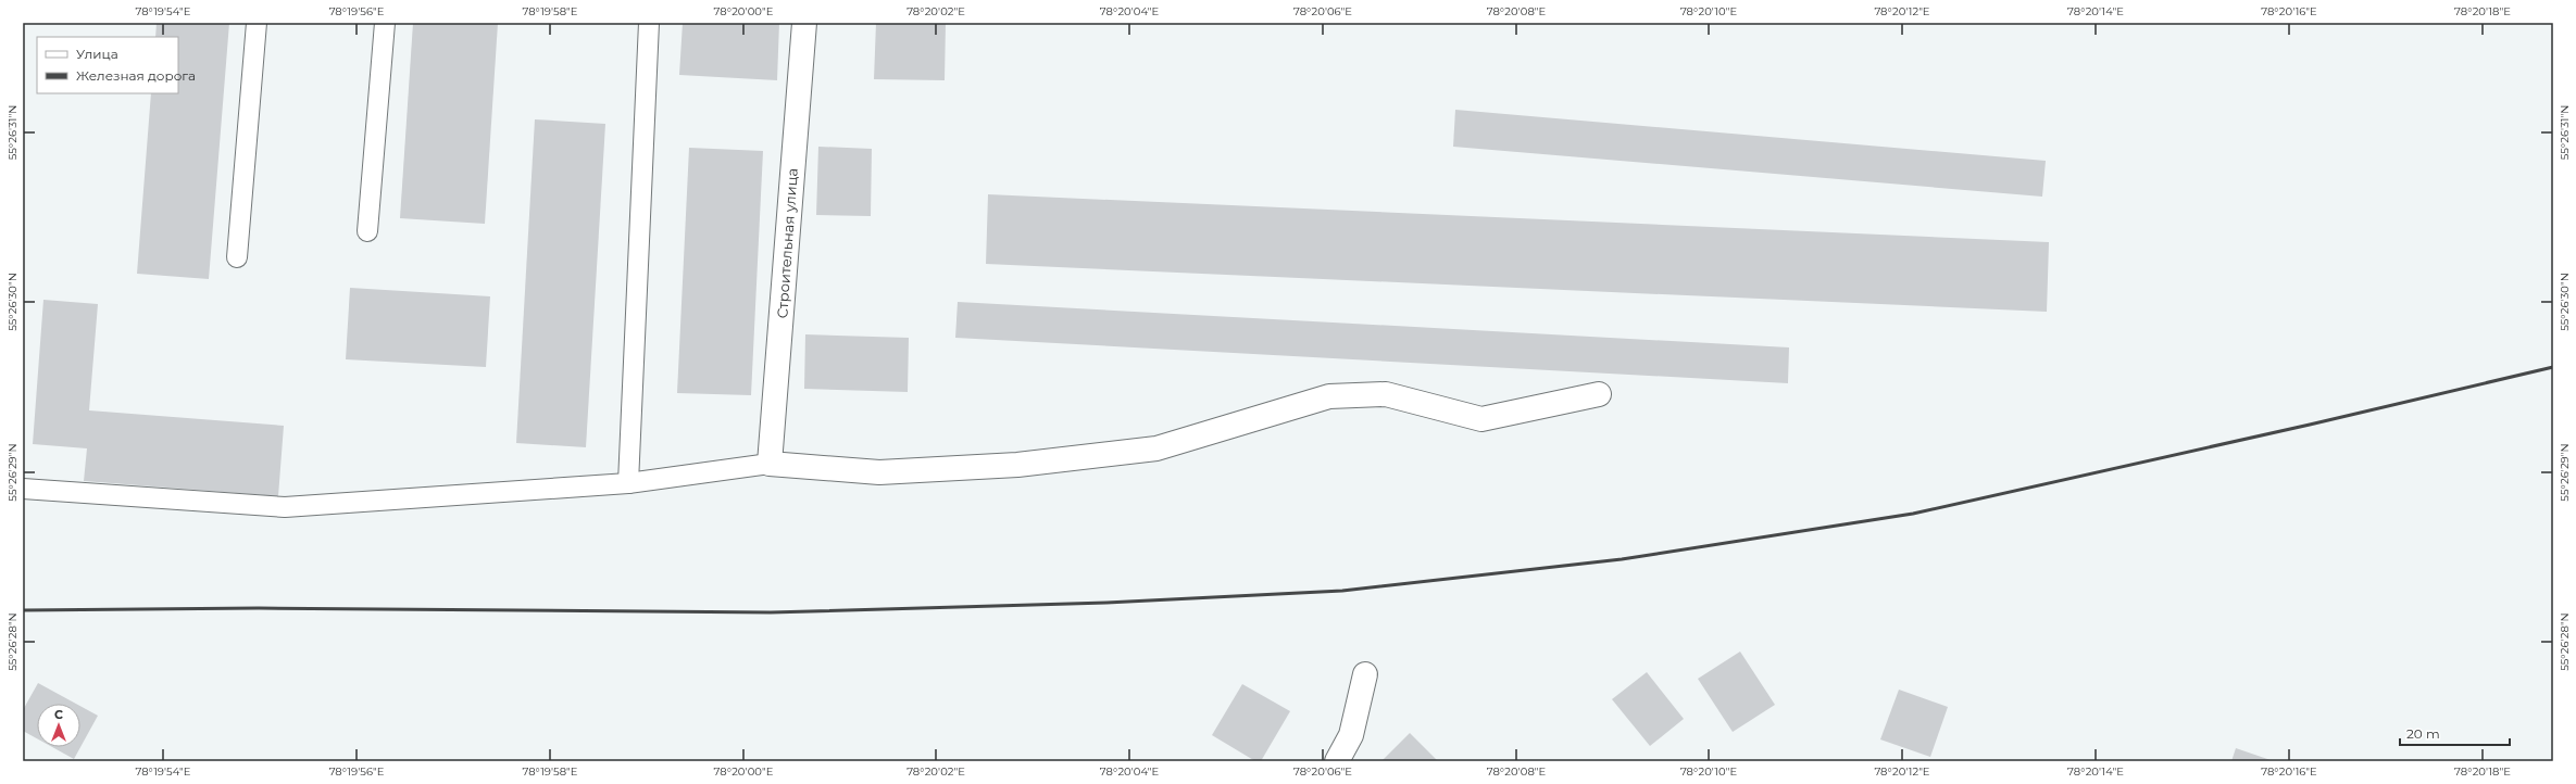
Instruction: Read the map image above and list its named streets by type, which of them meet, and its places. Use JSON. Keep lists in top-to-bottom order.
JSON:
{
  "streets": {
    "street": ["Строительная улица"]
  },
  "legend": ["Улица", "Железная дорога"],
  "scale_bar": "20 m",
  "north": "top",
  "coordinates": [
    "78°19'54\"E",
    "78°19'56\"E",
    "78°19'58\"E",
    "78°20'00\"E",
    "78°20'02\"E",
    "78°20'04\"E",
    "78°20'06\"E",
    "78°20'08\"E",
    "78°20'10\"E",
    "78°20'12\"E",
    "78°20'14\"E",
    "78°20'16\"E",
    "78°20'18\"E",
    "55°26'31\"N",
    "55°26'30\"N",
    "55°26'29\"N",
    "55°26'28\"N"
  ]
}
